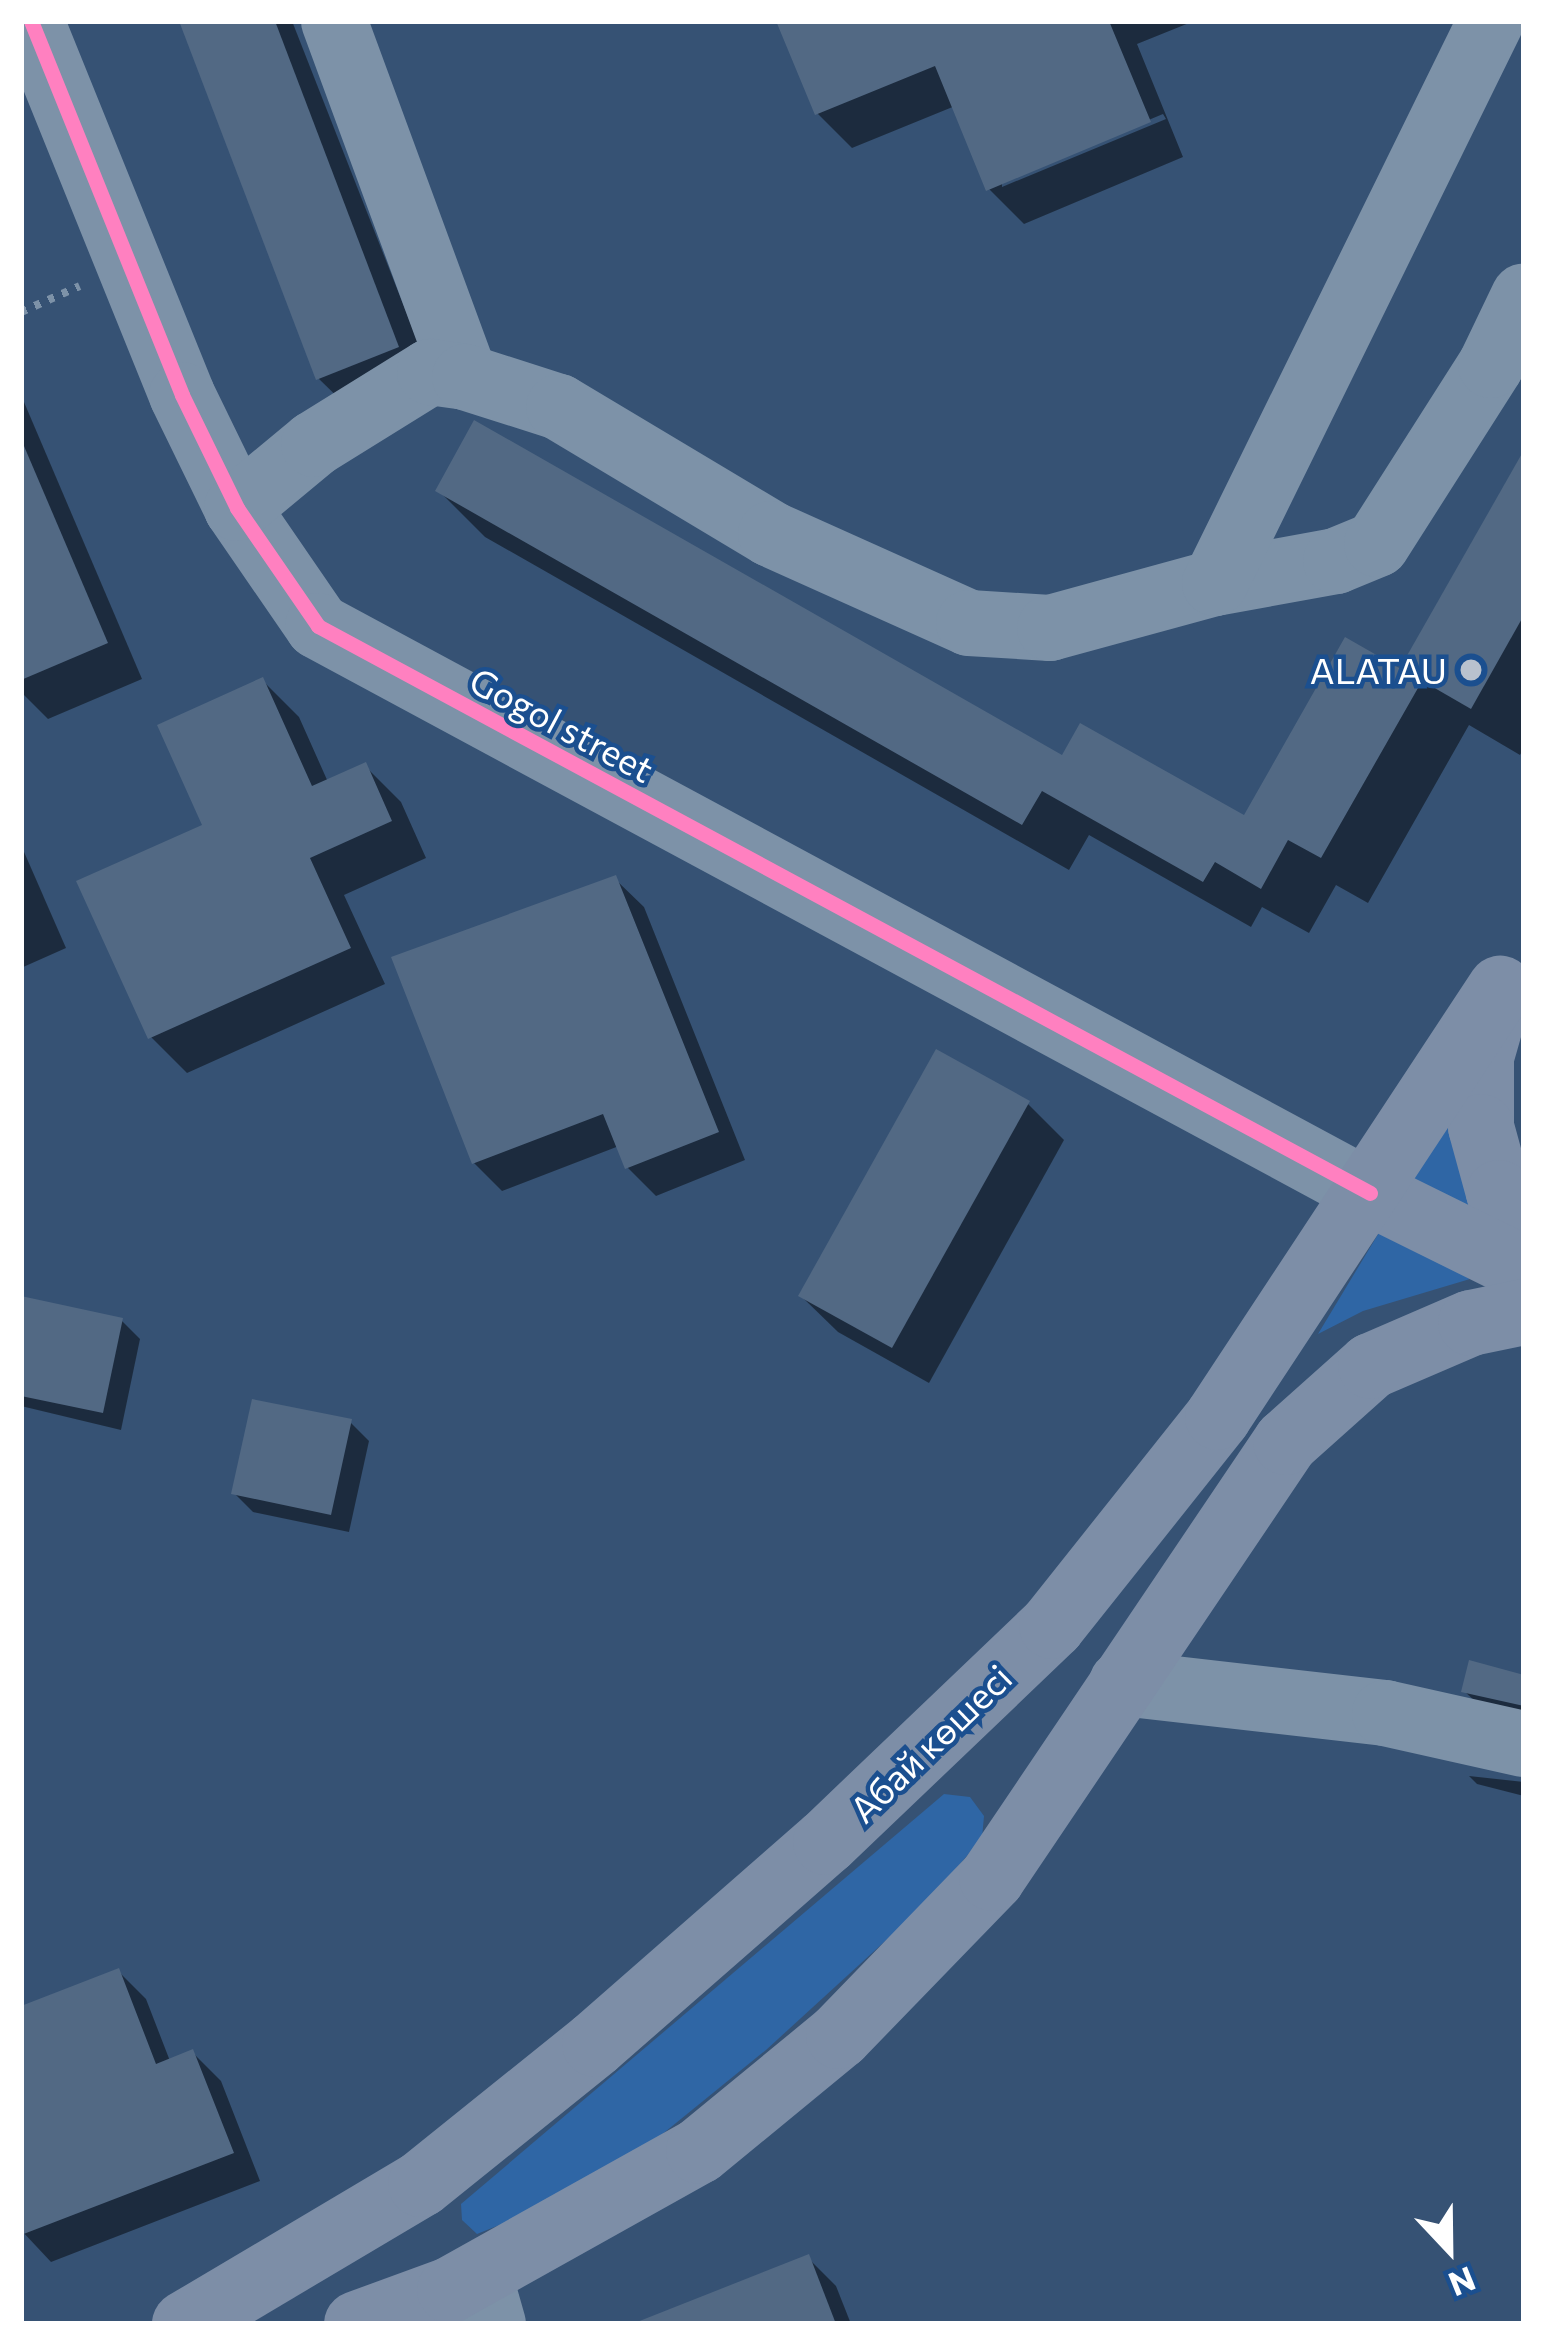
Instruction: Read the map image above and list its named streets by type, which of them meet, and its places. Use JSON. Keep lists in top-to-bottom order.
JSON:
{
  "streets": {
    "main road": ["Абай көшесі"],
    "street": ["Gogol street"]
  },
  "crossings": [
    ["Gogol street", "Абай көшесі"]
  ],
  "places": ["ALATAU"],
  "north": "bottom"
}
